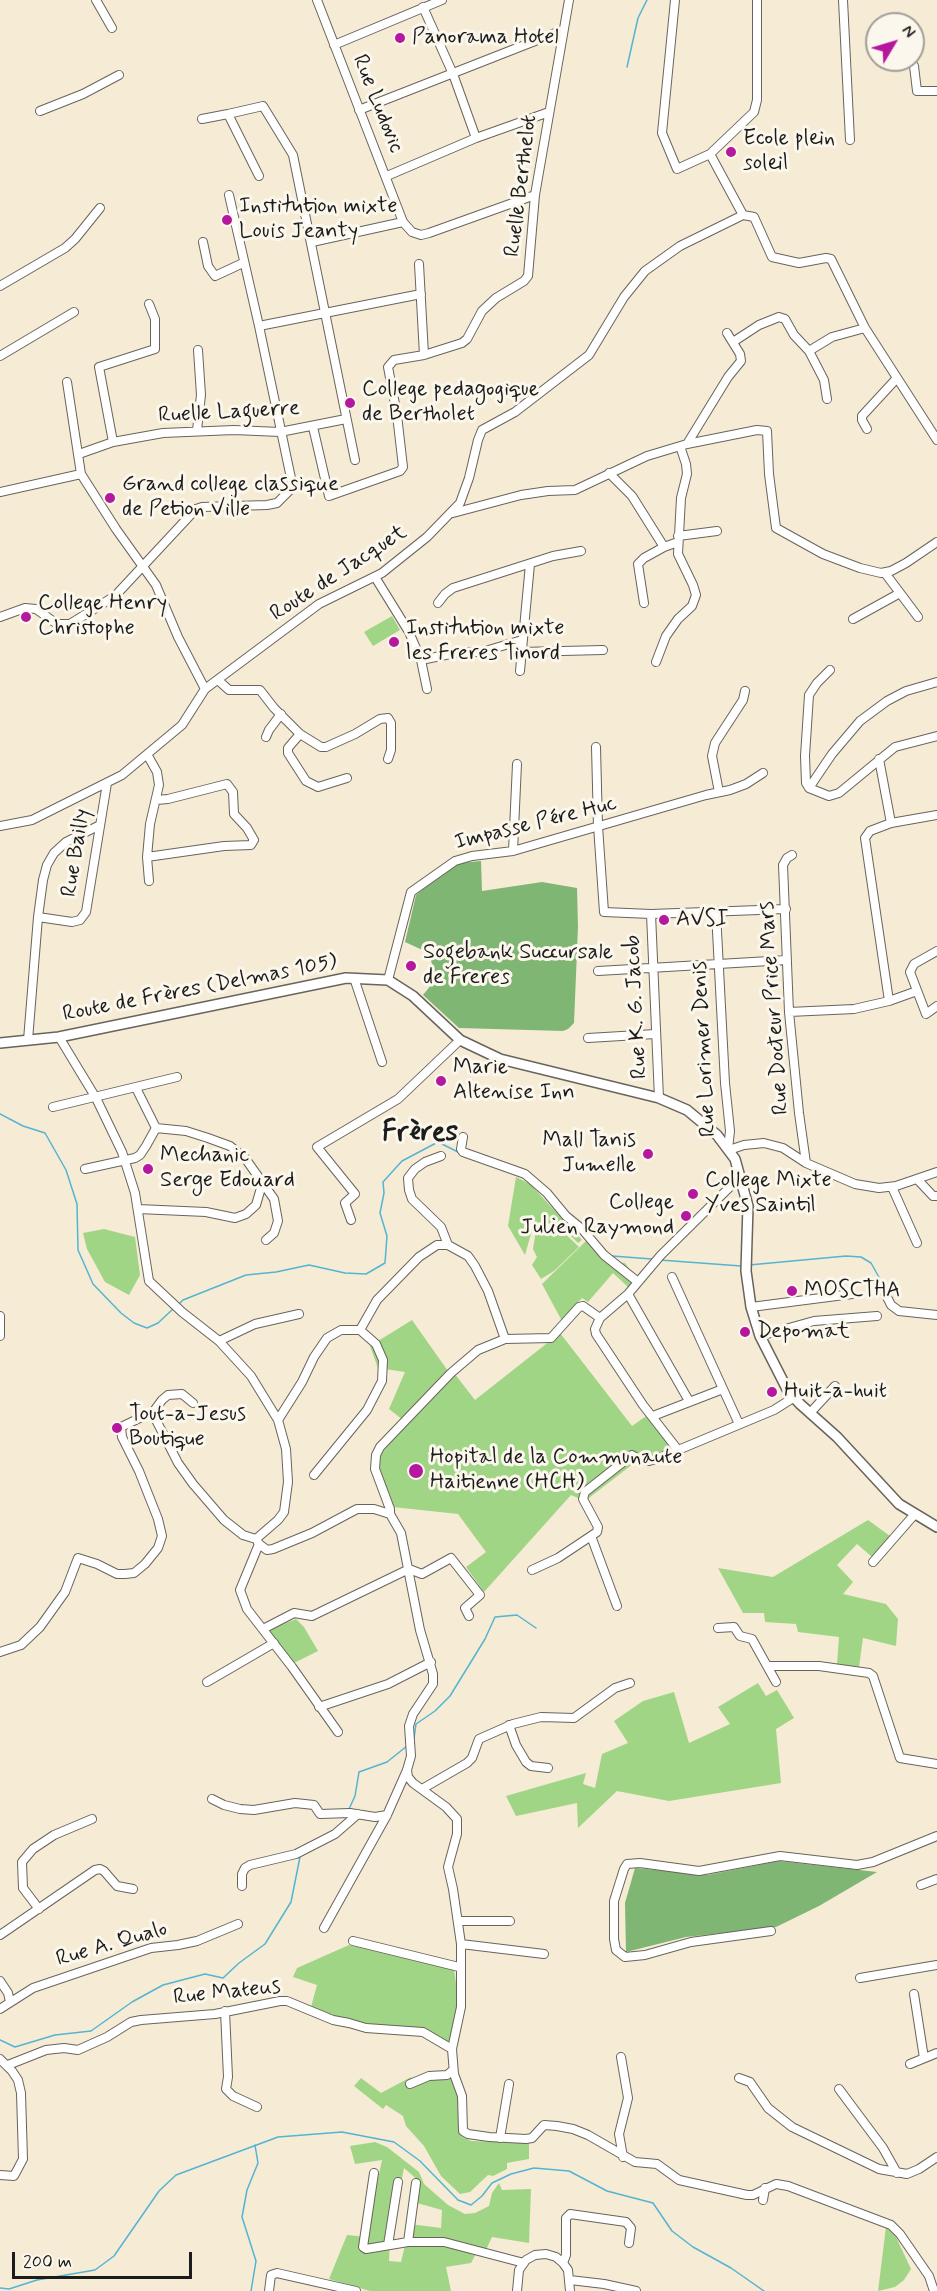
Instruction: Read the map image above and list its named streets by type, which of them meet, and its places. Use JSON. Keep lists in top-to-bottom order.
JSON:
{
  "streets": {
    "main road": ["Route de Frères (Delmas 105)"],
    "street": [
      "Rue Ludovic",
      "Ruelle Berthelot",
      "Ruelle Laguerre",
      "Route de Jacquet",
      "Impasse Pére Huc",
      "Rue Bailly",
      "Rue K. G. Jacob",
      "Rue Docteur Price Mars",
      "Rue Lorimer Denis",
      "Rue A. Qualo",
      "Rue Mateus"
    ]
  },
  "crossings": [
    ["Ruelle Berthelot", "Ruelle Laguerre"],
    ["Route de Jacquet", "Rue Bailly"],
    ["Impasse Pére Huc", "Route de Frères (Delmas 105)"],
    ["Route de Frères (Delmas 105)", "Rue K. G. Jacob"],
    ["Route de Frères (Delmas 105)", "Rue Lorimer Denis"]
  ],
  "districts": ["Frères"],
  "places": [
    "Panorama Hotel",
    "Ecole plein soleil",
    "Institution mixte Louis Jeanty",
    "College pedagogique de Bertholet",
    "Grand college classique de Petion Ville",
    "College Henry Christophe",
    "Institution mixte les Freres Tinord",
    "AVSI",
    "Sogebank Succursale de Freres",
    "Marie Altenise Inn",
    "Mall Tanis Jumelle",
    "Mechanic Serge Edouard",
    "College Mixte Yves Saintil",
    "College Julien Raymond",
    "MOSCTHA",
    "Depomat",
    "Huit-a-huit",
    "Tout-a-Jesus Boutique",
    "Hopital de la Communaute Haitienne (HCH)"
  ],
  "scale_bar": "200 m",
  "north": "top right"
}
